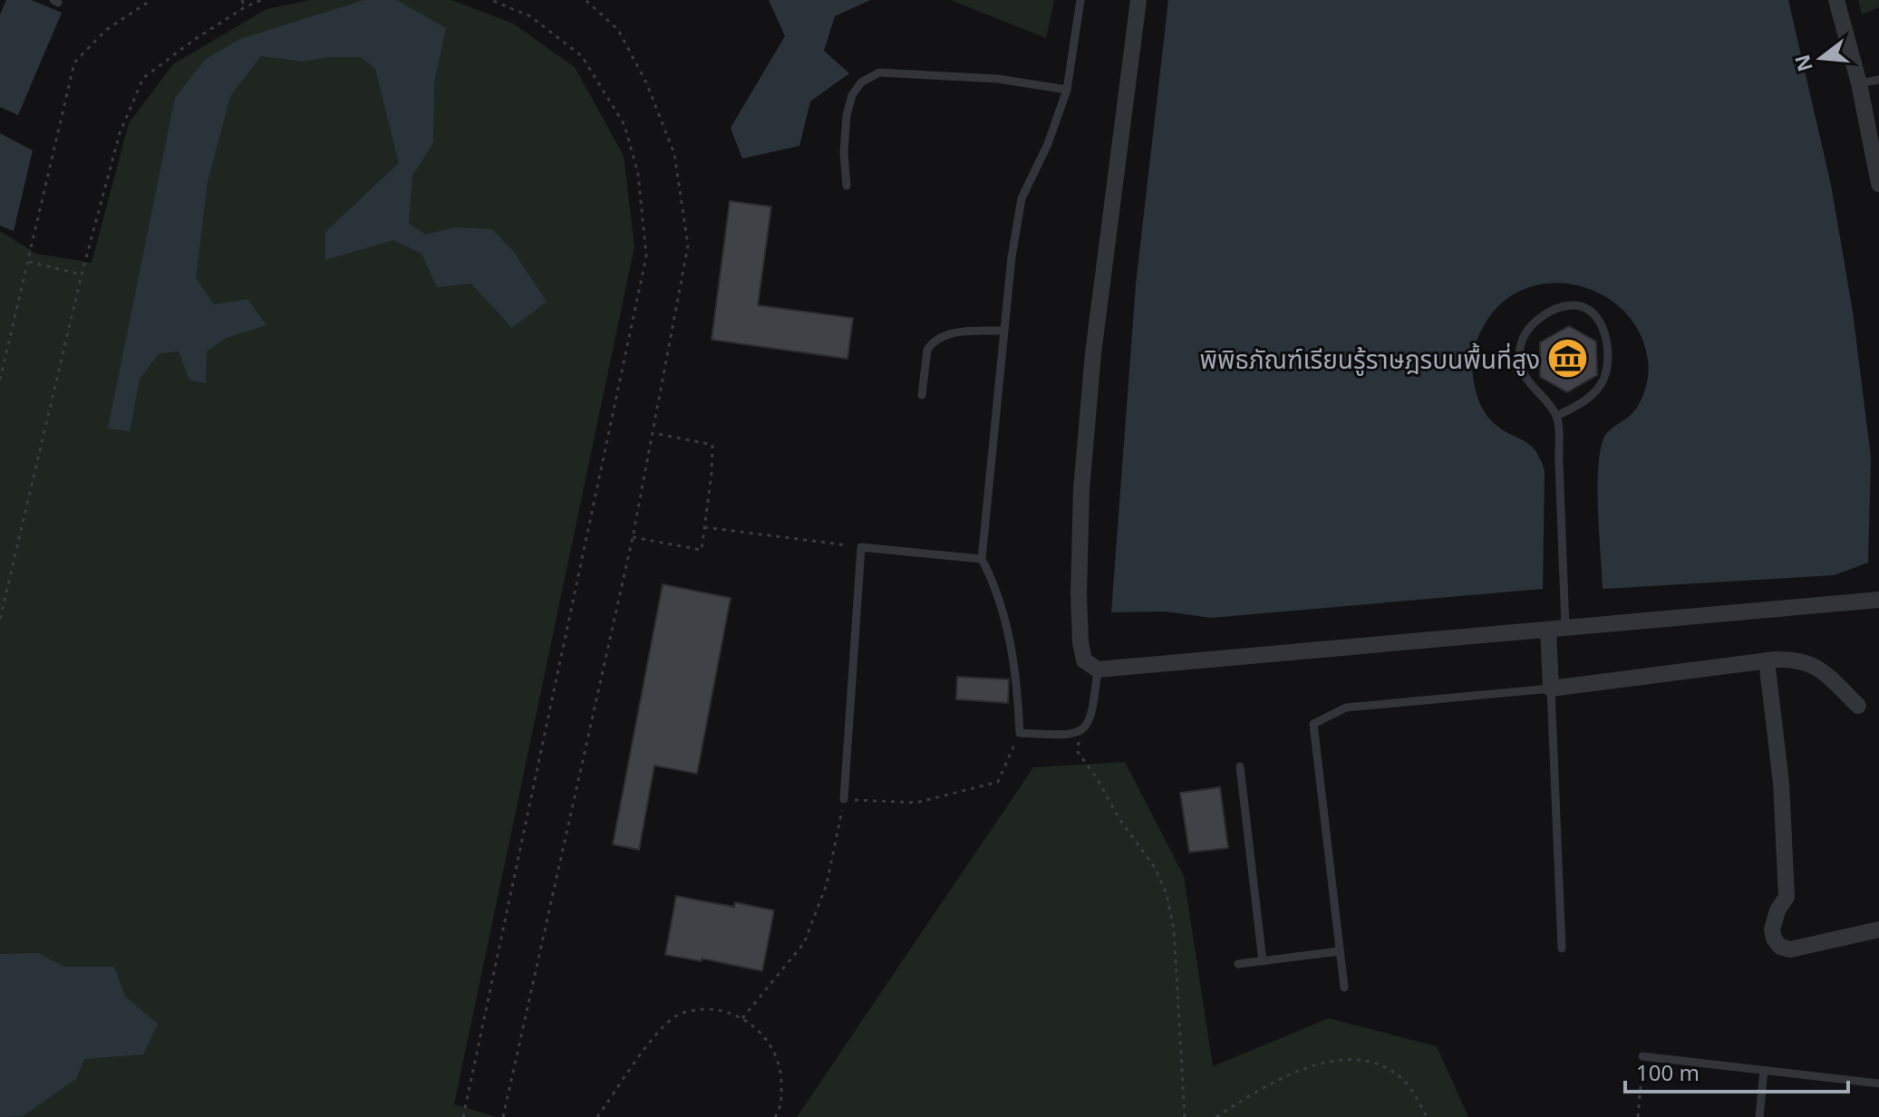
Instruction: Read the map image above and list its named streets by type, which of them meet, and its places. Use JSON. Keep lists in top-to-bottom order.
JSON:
{
  "places": {
    "museum": ["พิพิธภัณฑ์เรียนรู้ราษฎรบนพื้นที่สูง"]
  },
  "scale_bar": "100 m",
  "north": "left"
}
